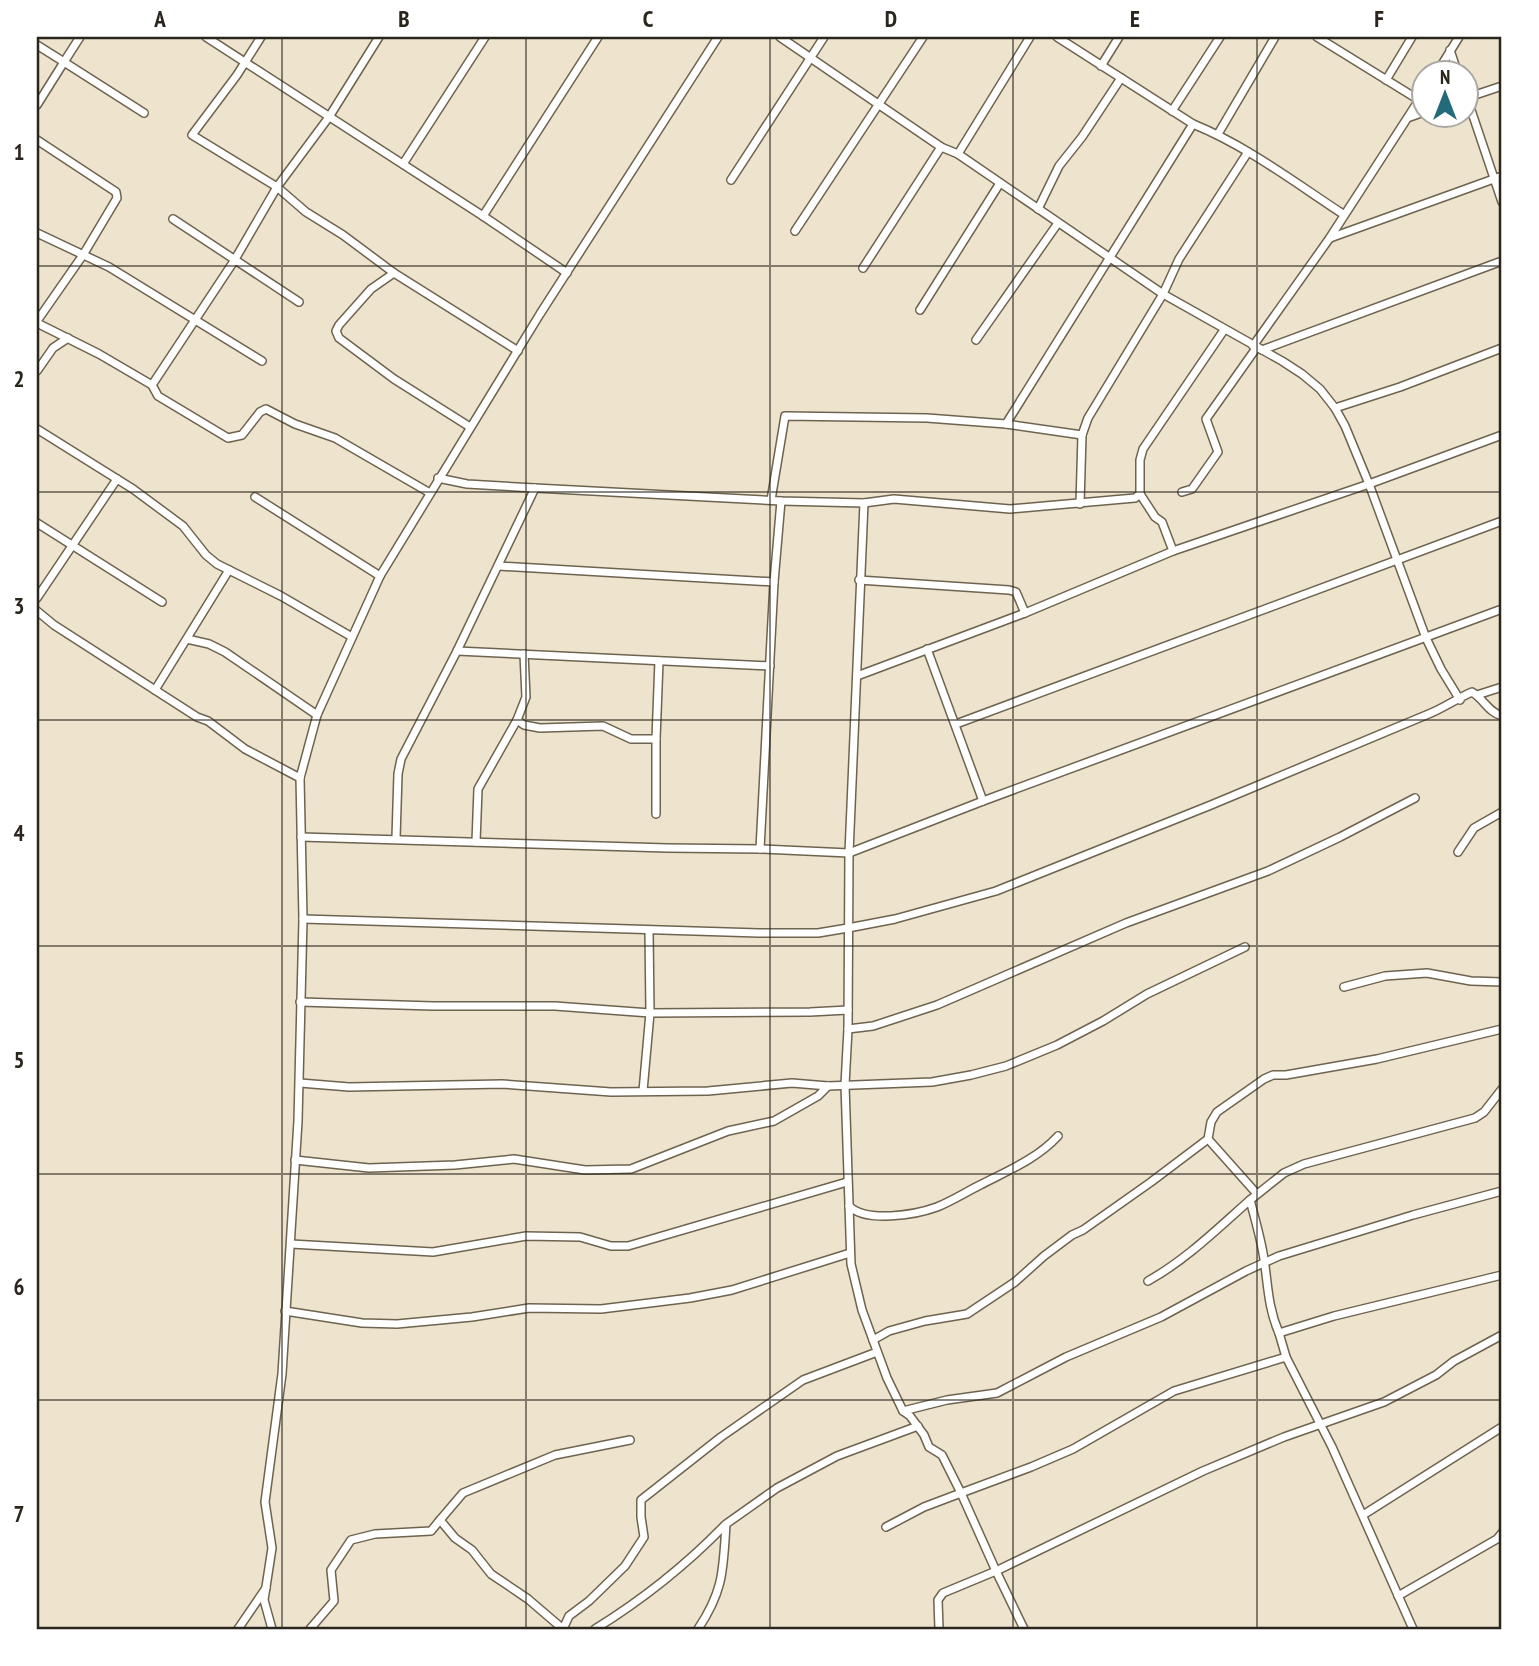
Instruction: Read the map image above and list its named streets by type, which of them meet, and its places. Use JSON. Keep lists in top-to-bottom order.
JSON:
{
  "north": "top",
  "grid": {
    "columns": [
      "A",
      "B",
      "C",
      "D",
      "E",
      "F"
    ],
    "rows": [
      "1",
      "2",
      "3",
      "4",
      "5",
      "6",
      "7"
    ]
  }
}
